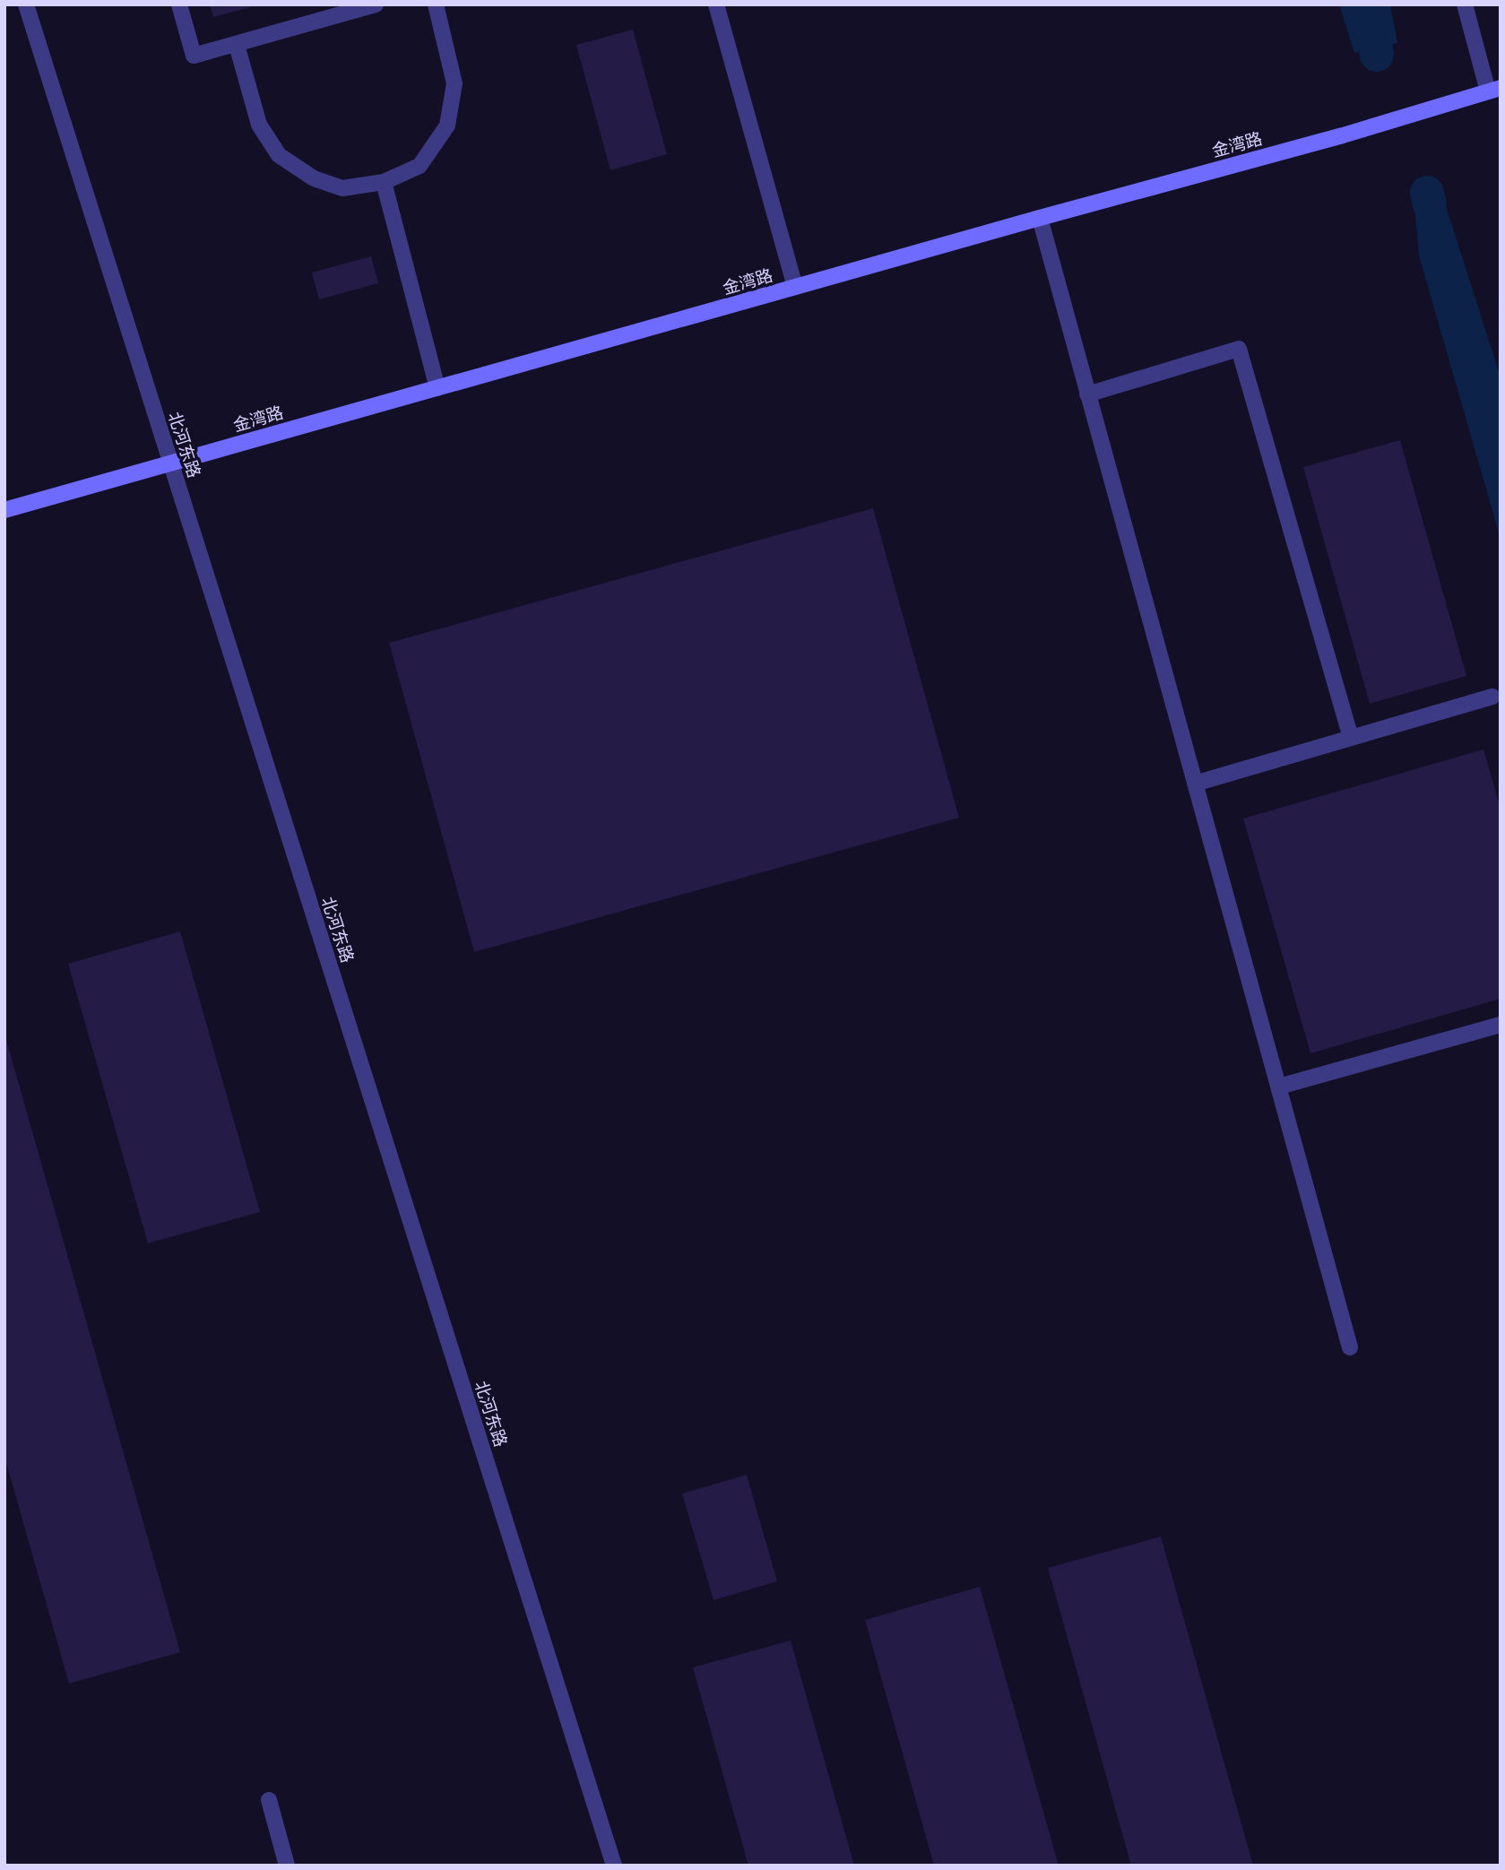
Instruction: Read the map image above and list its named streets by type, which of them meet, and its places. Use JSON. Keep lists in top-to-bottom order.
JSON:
{
  "streets": {
    "street": ["金湾路", "北河东路"]
  },
  "crossings": [
    ["金湾路", "北河东路"]
  ]
}
